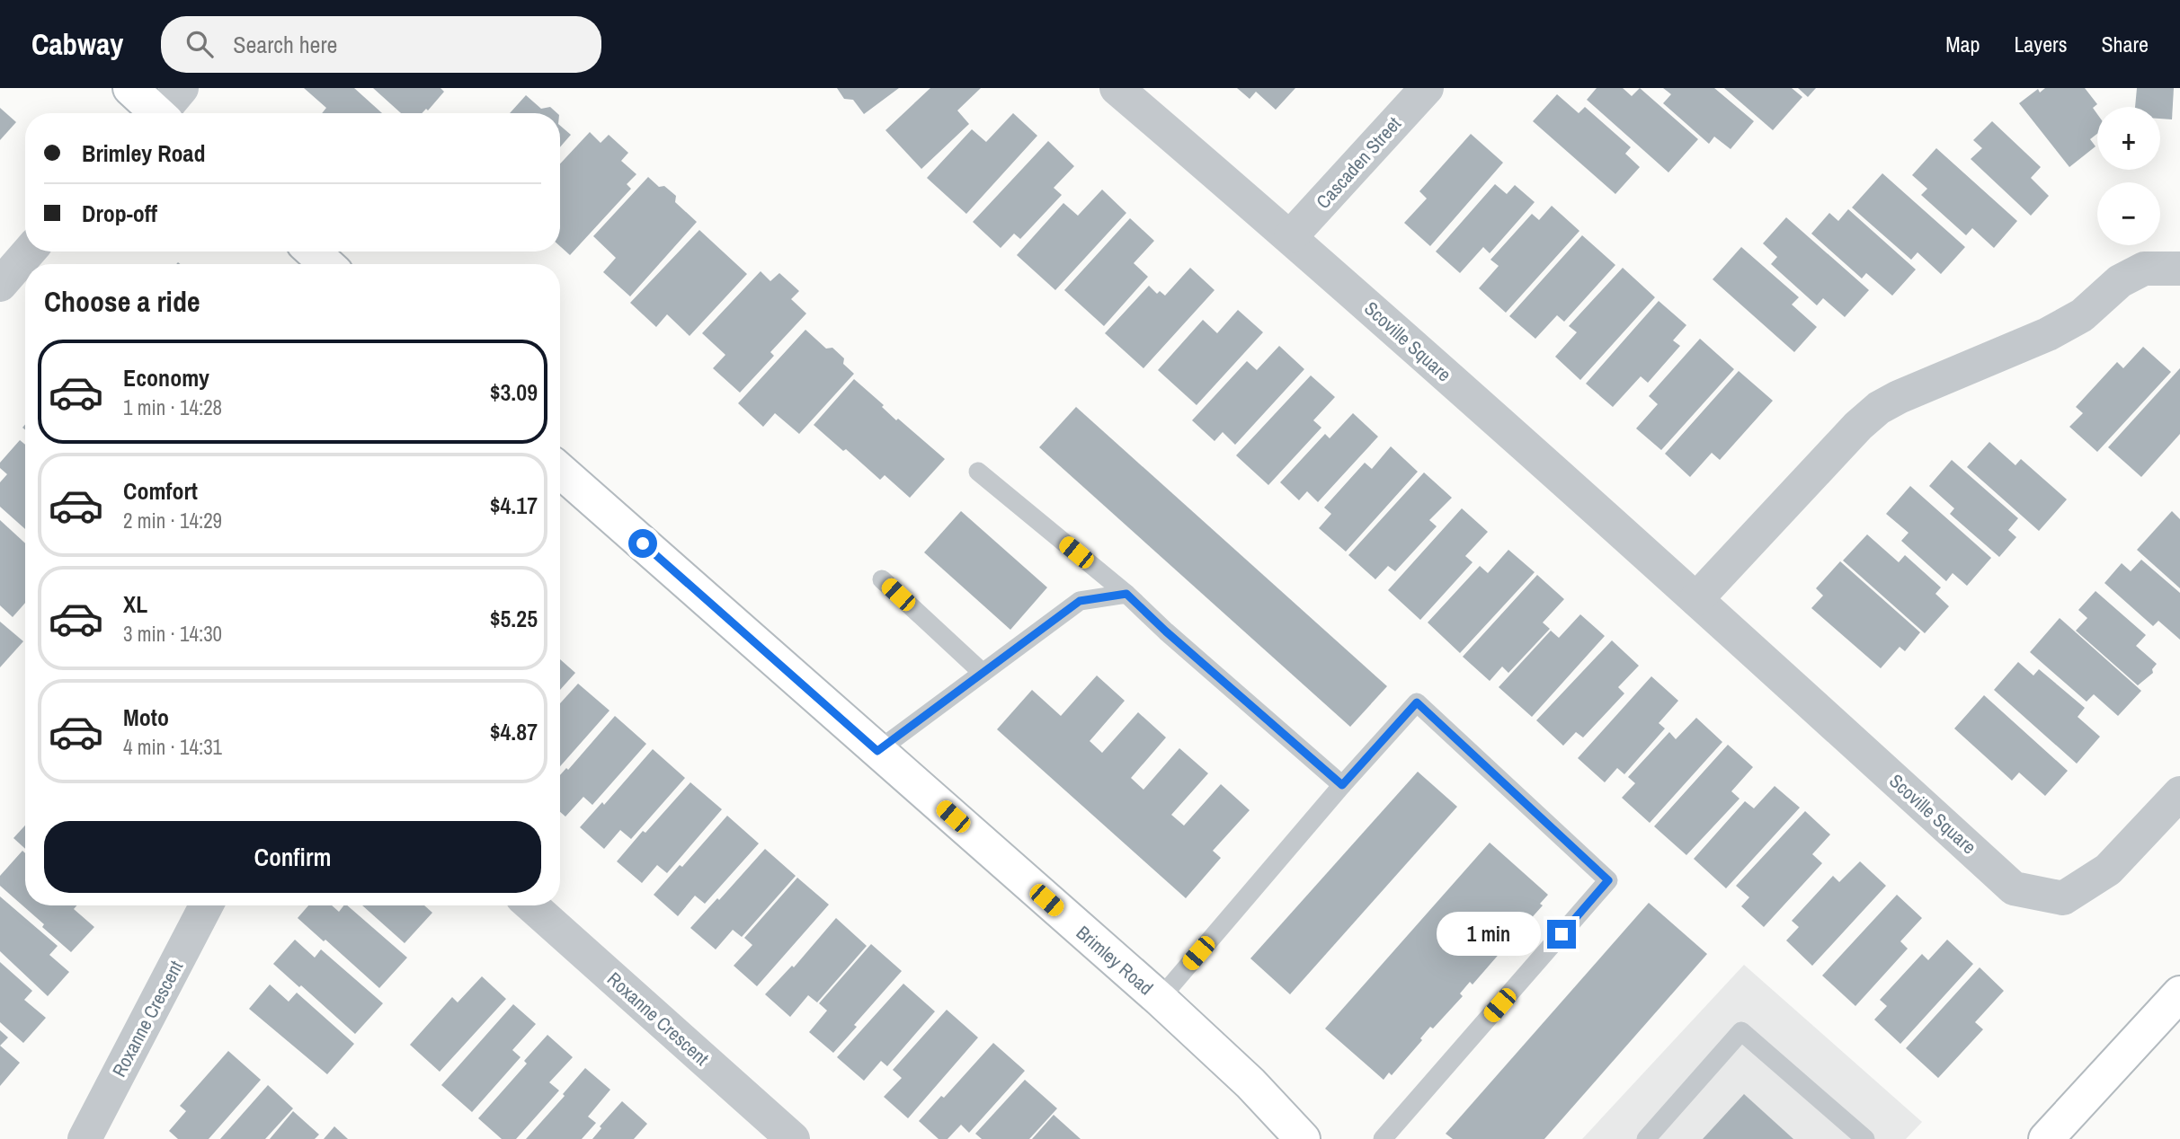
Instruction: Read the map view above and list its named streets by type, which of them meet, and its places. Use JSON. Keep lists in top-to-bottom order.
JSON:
{
  "streets": {
    "main road": ["Brimley Road"],
    "street": ["Cascaden Street", "Scoville Square", "Roxanne Crescent"]
  },
  "crossings": [
    ["Cascaden Street", "Scoville Square"]
  ],
  "page": {
    "header": "Cabway",
    "search": "Search here",
    "nav": ["Map", "Layers", "Share"],
    "map_buttons": ["+", "−"],
    "banner": ["Brimley Road", "Drop-off"],
    "heading": "Choose a ride",
    "list": [
      {
        "name": "Economy",
        "note": "1 min · 14:28",
        "value": "$3.09"
      },
      {
        "name": "Comfort",
        "note": "2 min · 14:29",
        "value": "$4.17"
      },
      {
        "name": "XL",
        "note": "3 min · 14:30",
        "value": "$5.25"
      },
      {
        "name": "Moto",
        "note": "4 min · 14:31",
        "value": "$4.87"
      }
    ],
    "buttons": "Confirm",
    "bubble": "1 min"
  }
}
